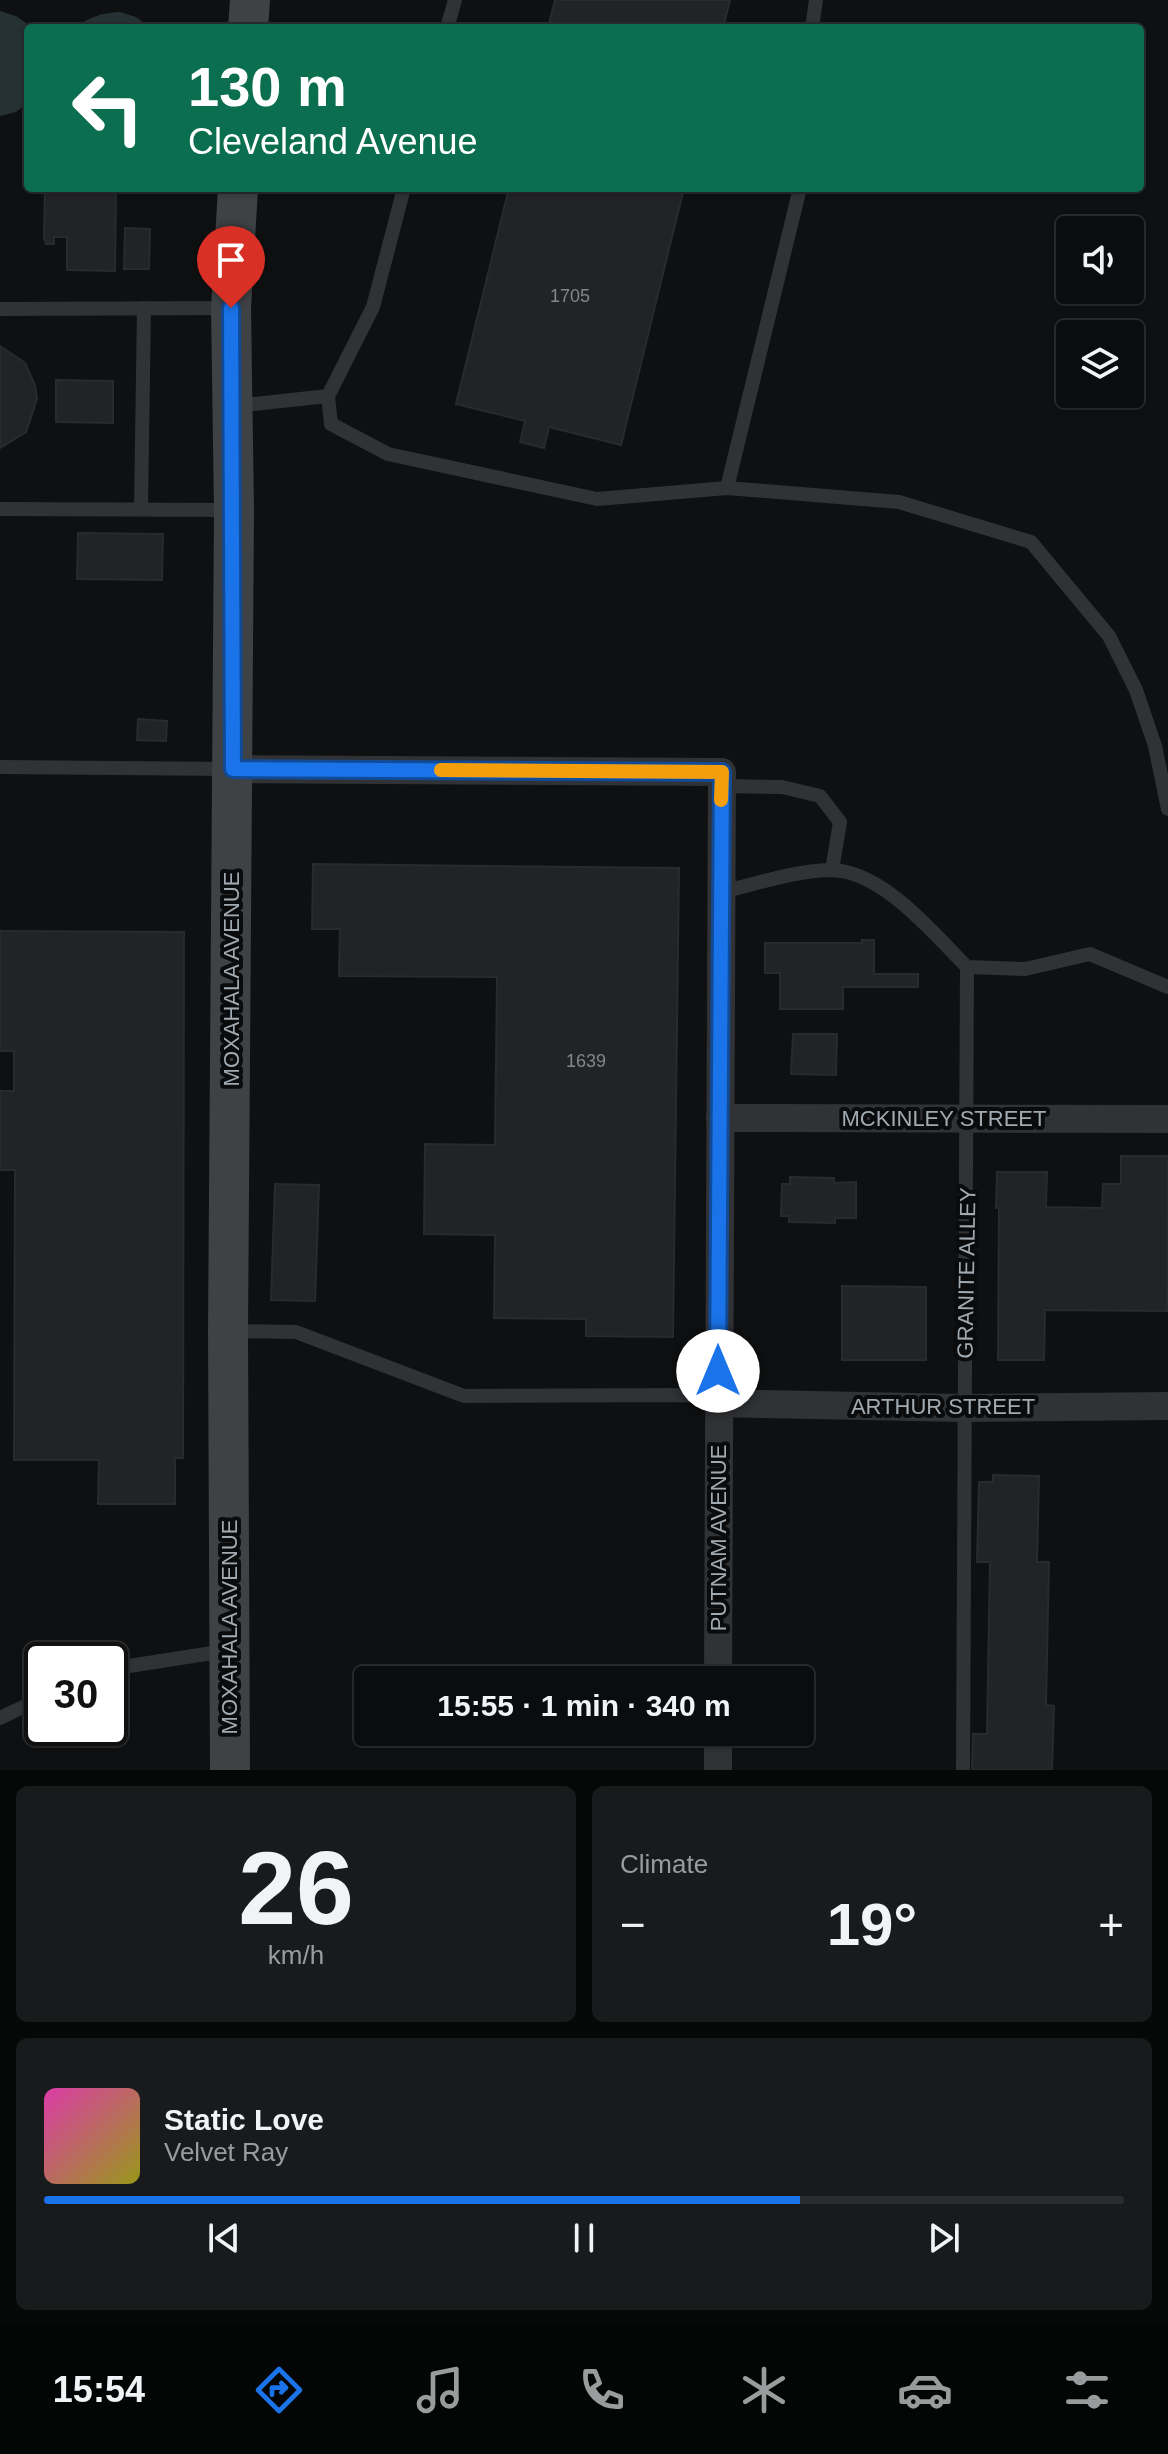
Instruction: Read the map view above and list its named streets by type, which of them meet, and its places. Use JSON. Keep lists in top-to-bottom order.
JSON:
{
  "streets": {
    "street": [
      "MOXAHALA AVENUE",
      "MCKINLEY STREET",
      "ARTHUR STREET",
      "PUTNAM AVENUE"
    ],
    "lane": ["GRANITE ALLEY"]
  },
  "crossings": [
    ["MCKINLEY STREET", "GRANITE ALLEY"],
    ["MCKINLEY STREET", "PUTNAM AVENUE"],
    ["GRANITE ALLEY", "ARTHUR STREET"],
    ["ARTHUR STREET", "PUTNAM AVENUE"]
  ],
  "house_numbers": ["1705", "1639"],
  "page": {
    "turn": ["130 m", "Cleveland Avenue"],
    "limit": "30",
    "trip": "15:55 · 1 min · 340 m",
    "tile": [
      ["26", "km/h"],
      "Climate"
    ],
    "heat": ["−", "19°", "+"],
    "song": ["Static Love", "Velvet Ray"],
    "tabs": "15:54"
  }
}
